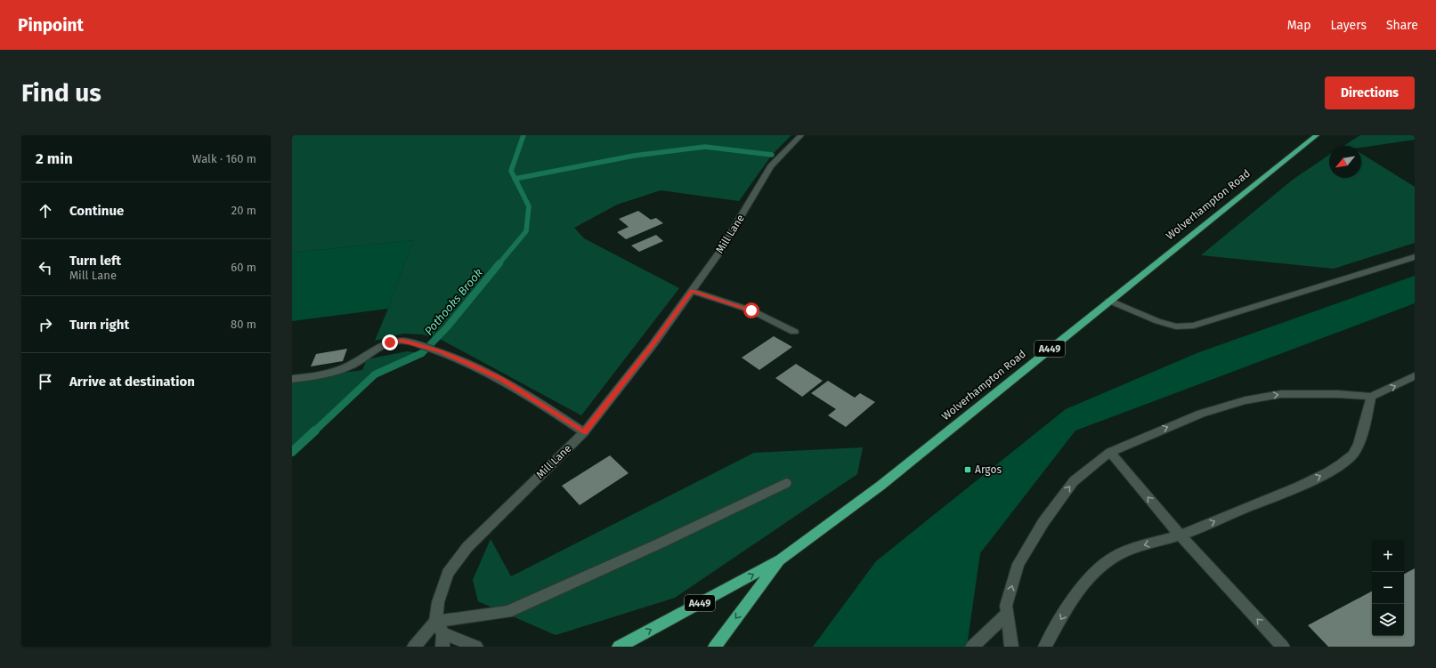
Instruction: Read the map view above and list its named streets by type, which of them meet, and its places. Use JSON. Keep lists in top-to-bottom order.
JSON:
{
  "streets": {
    "highway": ["Wolverhampton Road", "A449"],
    "street": ["Mill Lane"]
  },
  "water": ["Pothooks Brook"],
  "places": {
    "transit": ["Argos"]
  },
  "north": "bottom left",
  "page": {
    "header": "Pinpoint",
    "nav": ["Map", "Layers", "Share"],
    "buttons": "Directions",
    "title": "Find us",
    "heading": ["2 min", "Walk · 160 m"],
    "list": [
      ["Continue", "20 m"],
      ["Turn left", "Mill Lane", "60 m"],
      ["Turn right", "80 m"],
      "Arrive at destination"
    ],
    "map_buttons": ["+", "−"]
  }
}
